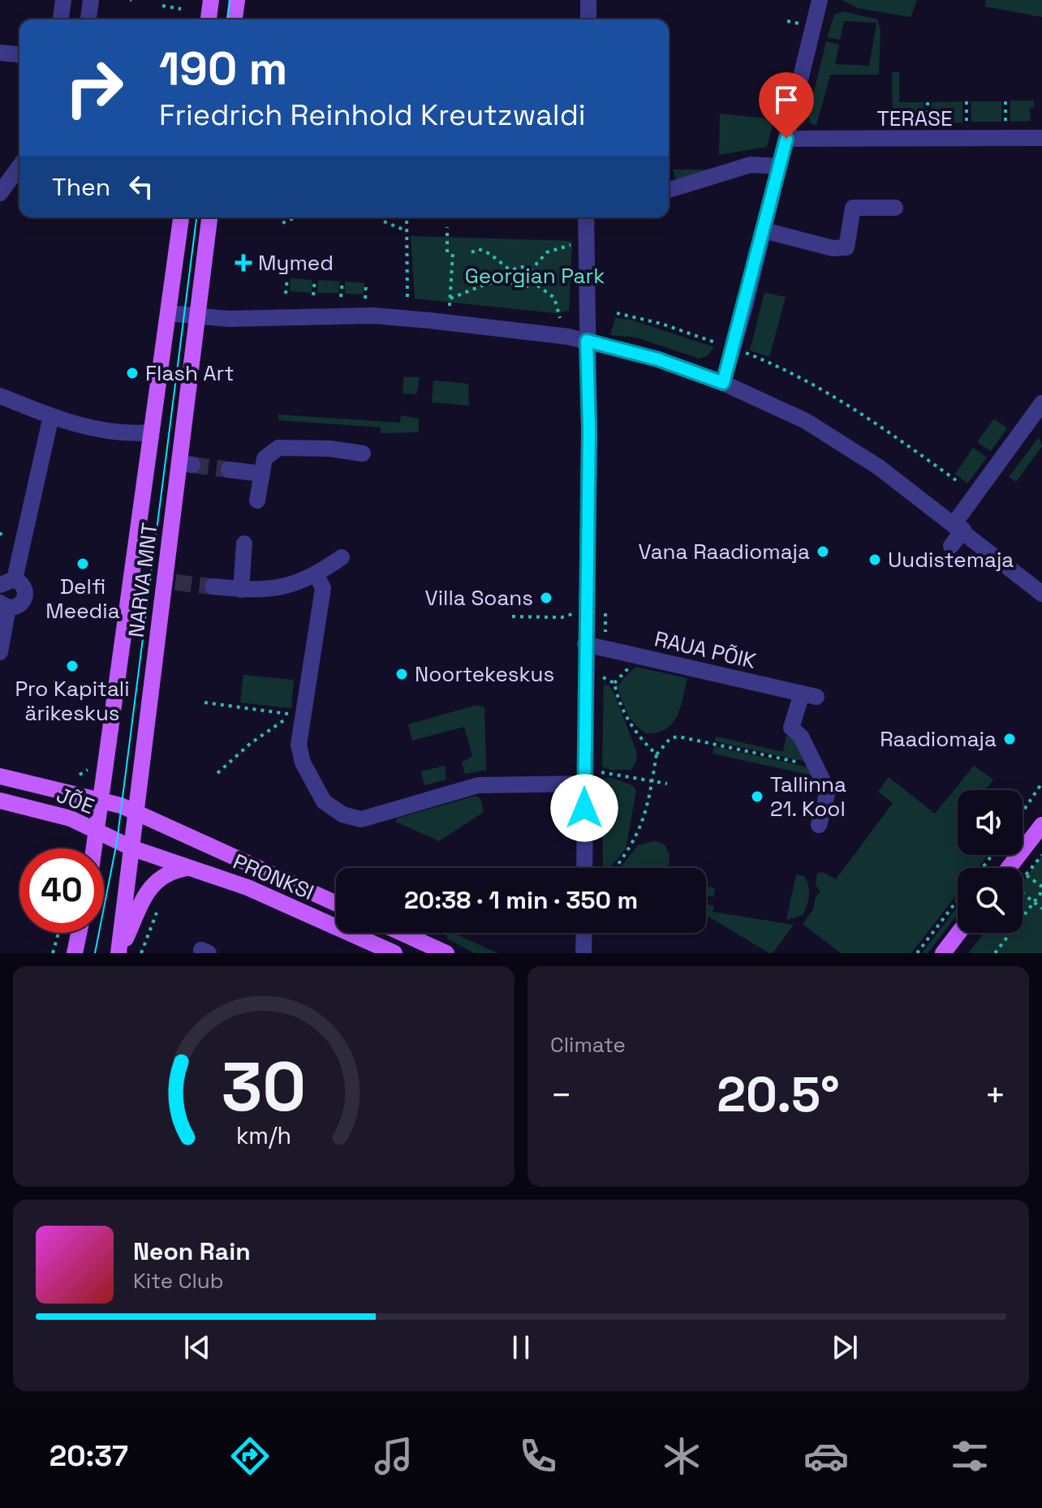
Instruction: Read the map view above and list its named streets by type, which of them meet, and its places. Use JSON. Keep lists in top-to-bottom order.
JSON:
{
  "streets": {
    "main road": ["NARVA MNT", "JÕE", "PRONKSI"],
    "street": ["TERASE", "RAUA PÕIK"]
  },
  "crossings": [
    ["NARVA MNT", "JÕE"],
    ["NARVA MNT", "PRONKSI"],
    ["JÕE", "PRONKSI"]
  ],
  "parks": ["Georgian Park"],
  "places": {
    "health": ["Mymed"],
    "other": [
      "Flash Art",
      "Vana Raadiomaja",
      "Uudistemaja",
      "Delfi Meedia",
      "Villa Soans",
      "Pro Kapitali ärikeskus",
      "Noortekeskus",
      "Raadiomaja",
      "Tallinna 21. Kool"
    ]
  },
  "page": {
    "turn": ["190 m", "Friedrich Reinhold Kreutzwaldi"],
    "then": "Then",
    "limit": "40",
    "trip": "20:38 · 1 min · 350 m",
    "tile": "Climate",
    "heat": ["−", "20.5°", "+"],
    "song": ["Neon Rain", "Kite Club"],
    "tabs": "20:37",
    "gauge": ["30", "km/h"]
  }
}
